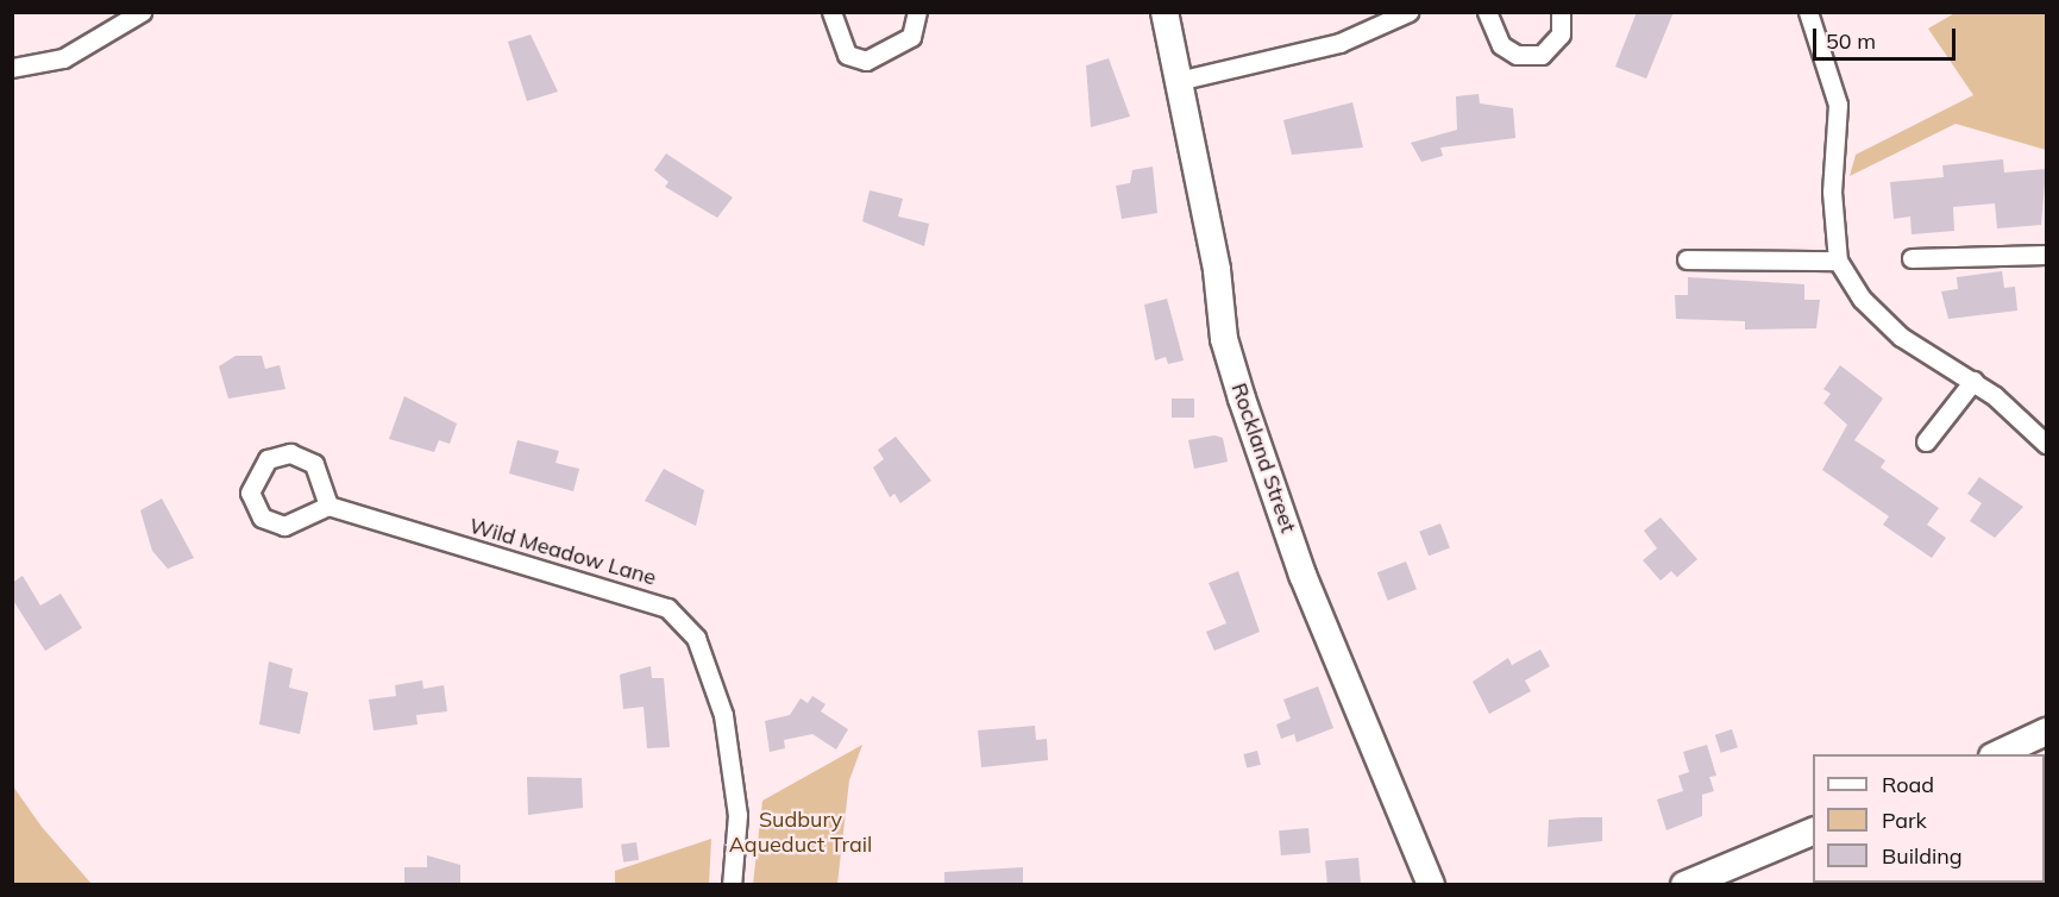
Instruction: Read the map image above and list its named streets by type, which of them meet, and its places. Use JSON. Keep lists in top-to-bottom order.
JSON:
{
  "streets": {
    "street": ["Rockland Street", "Wild Meadow Lane"]
  },
  "parks": ["Sudbury Aqueduct Trail"],
  "legend": ["Road", "Park", "Building"],
  "scale_bar": "50 m"
}
